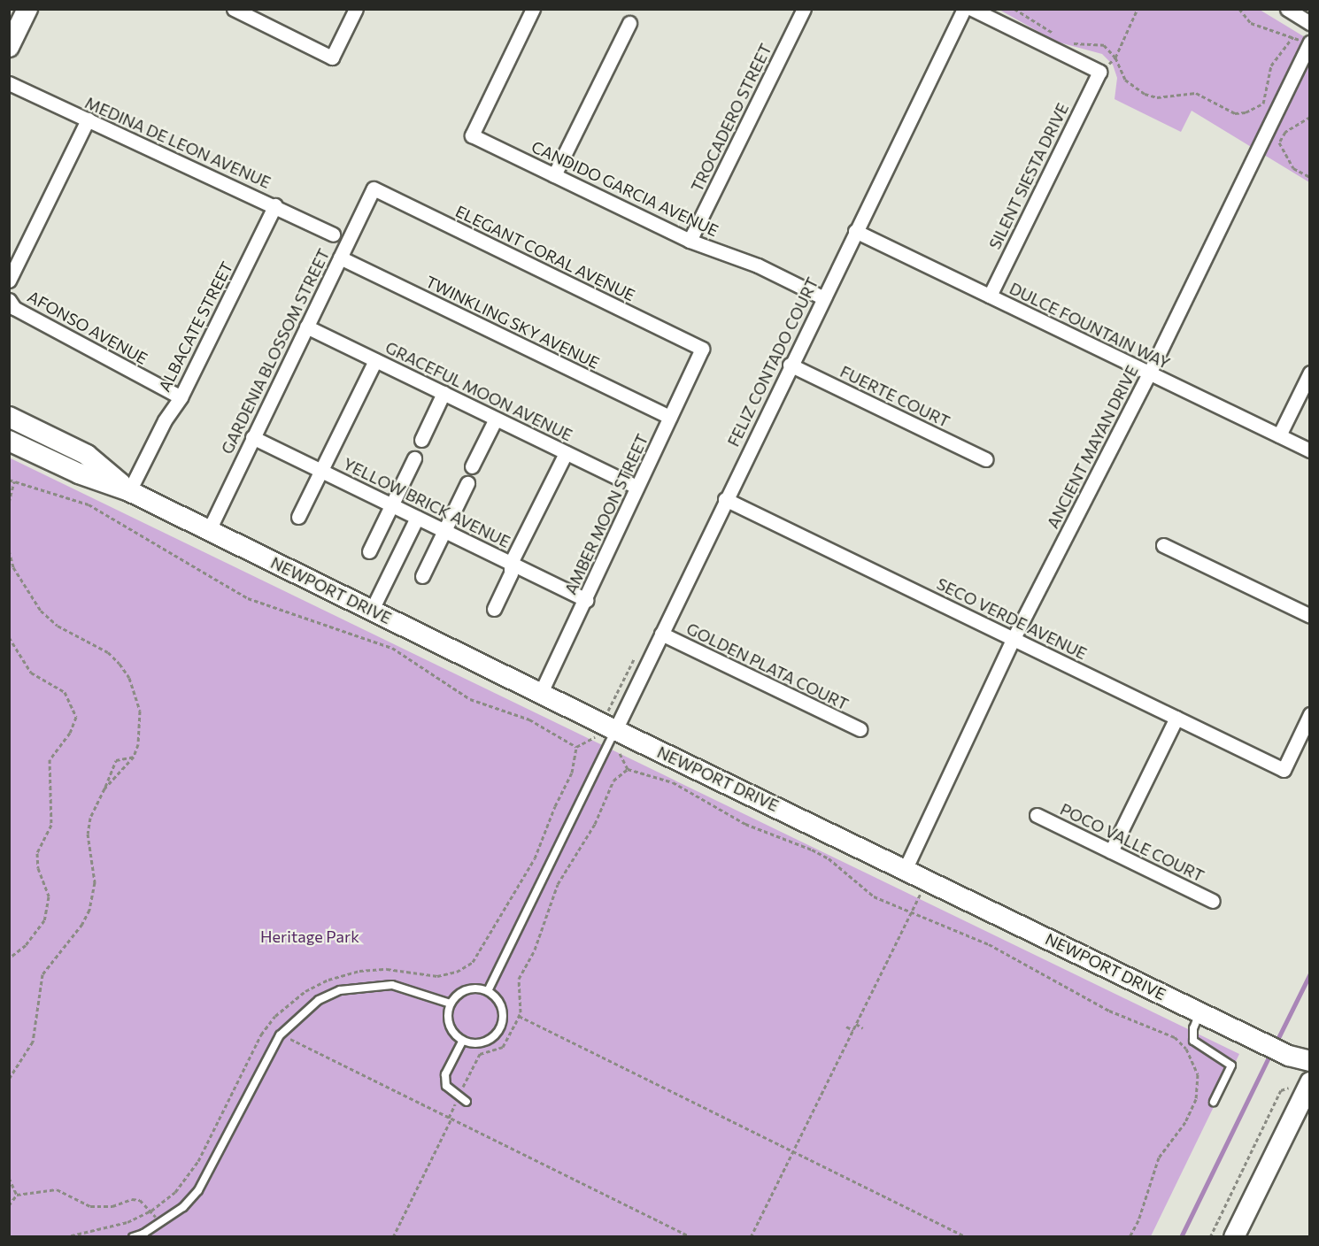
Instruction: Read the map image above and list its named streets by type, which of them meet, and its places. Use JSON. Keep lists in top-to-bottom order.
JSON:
{
  "streets": {
    "street": [
      "TROCADERO STREET",
      "MEDINA DE LEON AVENUE",
      "SILENT SIESTA DRIVE",
      "CANDIDO GARCIA AVENUE",
      "ELEGANT CORAL AVENUE",
      "TWINKLING SKY AVENUE",
      "DULCE FOUNTAIN WAY",
      "ALBACATE STREET",
      "AFONSO AVENUE",
      "GARDENIA BLOSSOM STREET",
      "FELIZ CONTADO COURT",
      "GRACEFUL MOON AVENUE",
      "FUERTE COURT",
      "ANCIENT MAYAN DRIVE",
      "YELLOW BRICK AVENUE",
      "AMBER MOON STREET",
      "NEWPORT DRIVE",
      "SECO VERDE AVENUE",
      "GOLDEN PLATA COURT",
      "POCO VALLE COURT"
    ]
  },
  "crossings": [
    ["TROCADERO STREET", "CANDIDO GARCIA AVENUE"],
    ["MEDINA DE LEON AVENUE", "ALBACATE STREET"],
    ["SILENT SIESTA DRIVE", "DULCE FOUNTAIN WAY"],
    ["CANDIDO GARCIA AVENUE", "FELIZ CONTADO COURT"],
    ["ELEGANT CORAL AVENUE", "GARDENIA BLOSSOM STREET"],
    ["ELEGANT CORAL AVENUE", "AMBER MOON STREET"],
    ["TWINKLING SKY AVENUE", "GARDENIA BLOSSOM STREET"],
    ["TWINKLING SKY AVENUE", "AMBER MOON STREET"],
    ["DULCE FOUNTAIN WAY", "FELIZ CONTADO COURT"],
    ["DULCE FOUNTAIN WAY", "ANCIENT MAYAN DRIVE"],
    ["ALBACATE STREET", "AFONSO AVENUE"],
    ["ALBACATE STREET", "NEWPORT DRIVE"],
    ["GARDENIA BLOSSOM STREET", "GRACEFUL MOON AVENUE"],
    ["GARDENIA BLOSSOM STREET", "YELLOW BRICK AVENUE"],
    ["GARDENIA BLOSSOM STREET", "NEWPORT DRIVE"],
    ["FELIZ CONTADO COURT", "FUERTE COURT"],
    ["FELIZ CONTADO COURT", "NEWPORT DRIVE"],
    ["FELIZ CONTADO COURT", "SECO VERDE AVENUE"],
    ["FELIZ CONTADO COURT", "GOLDEN PLATA COURT"],
    ["GRACEFUL MOON AVENUE", "AMBER MOON STREET"],
    ["ANCIENT MAYAN DRIVE", "NEWPORT DRIVE"],
    ["ANCIENT MAYAN DRIVE", "SECO VERDE AVENUE"],
    ["YELLOW BRICK AVENUE", "AMBER MOON STREET"],
    ["AMBER MOON STREET", "NEWPORT DRIVE"]
  ],
  "parks": ["Heritage Park"]
}
